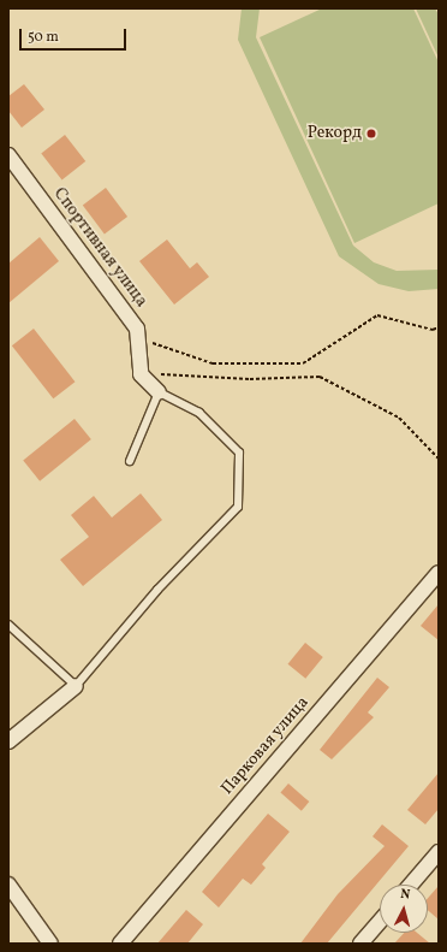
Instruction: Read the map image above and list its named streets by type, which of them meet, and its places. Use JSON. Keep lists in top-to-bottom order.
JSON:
{
  "streets": {
    "street": ["Спортивная улица", "Парковая улица"]
  },
  "places": ["Рекорд"],
  "scale_bar": "50 m",
  "north": "top"
}
